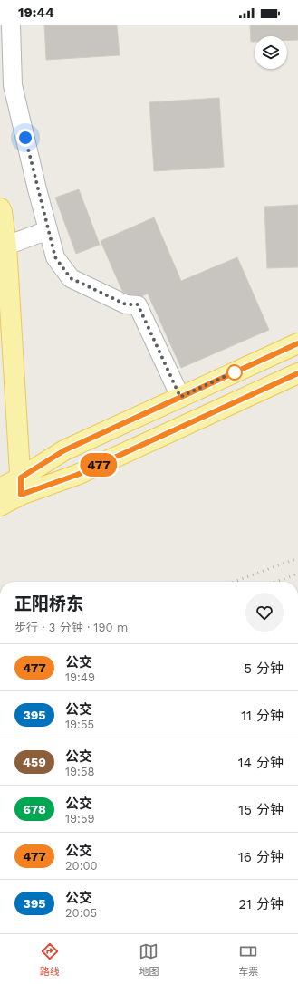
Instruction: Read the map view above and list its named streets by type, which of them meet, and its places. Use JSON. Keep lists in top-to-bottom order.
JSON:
{
  "lines": ["bus line 477"],
  "page": {
    "status": "19:44",
    "on_map": "477",
    "heading": ["正阳桥东", "步行 · 3 分钟 · 190 m"],
    "list": [
      {
        "mark": "477",
        "name": "公交",
        "note": "19:49",
        "value": "5 分钟"
      },
      {
        "mark": "395",
        "name": "公交",
        "note": "19:55",
        "value": "11 分钟"
      },
      {
        "mark": "459",
        "name": "公交",
        "note": "19:58",
        "value": "14 分钟"
      },
      {
        "mark": "678",
        "name": "公交",
        "note": "19:59",
        "value": "15 分钟"
      },
      {
        "mark": "477",
        "name": "公交",
        "note": "20:00",
        "value": "16 分钟"
      },
      {
        "mark": "395",
        "name": "公交",
        "note": "20:05",
        "value": "21 分钟"
      }
    ],
    "tabs": ["路线", "地图", "车票"]
  }
}
